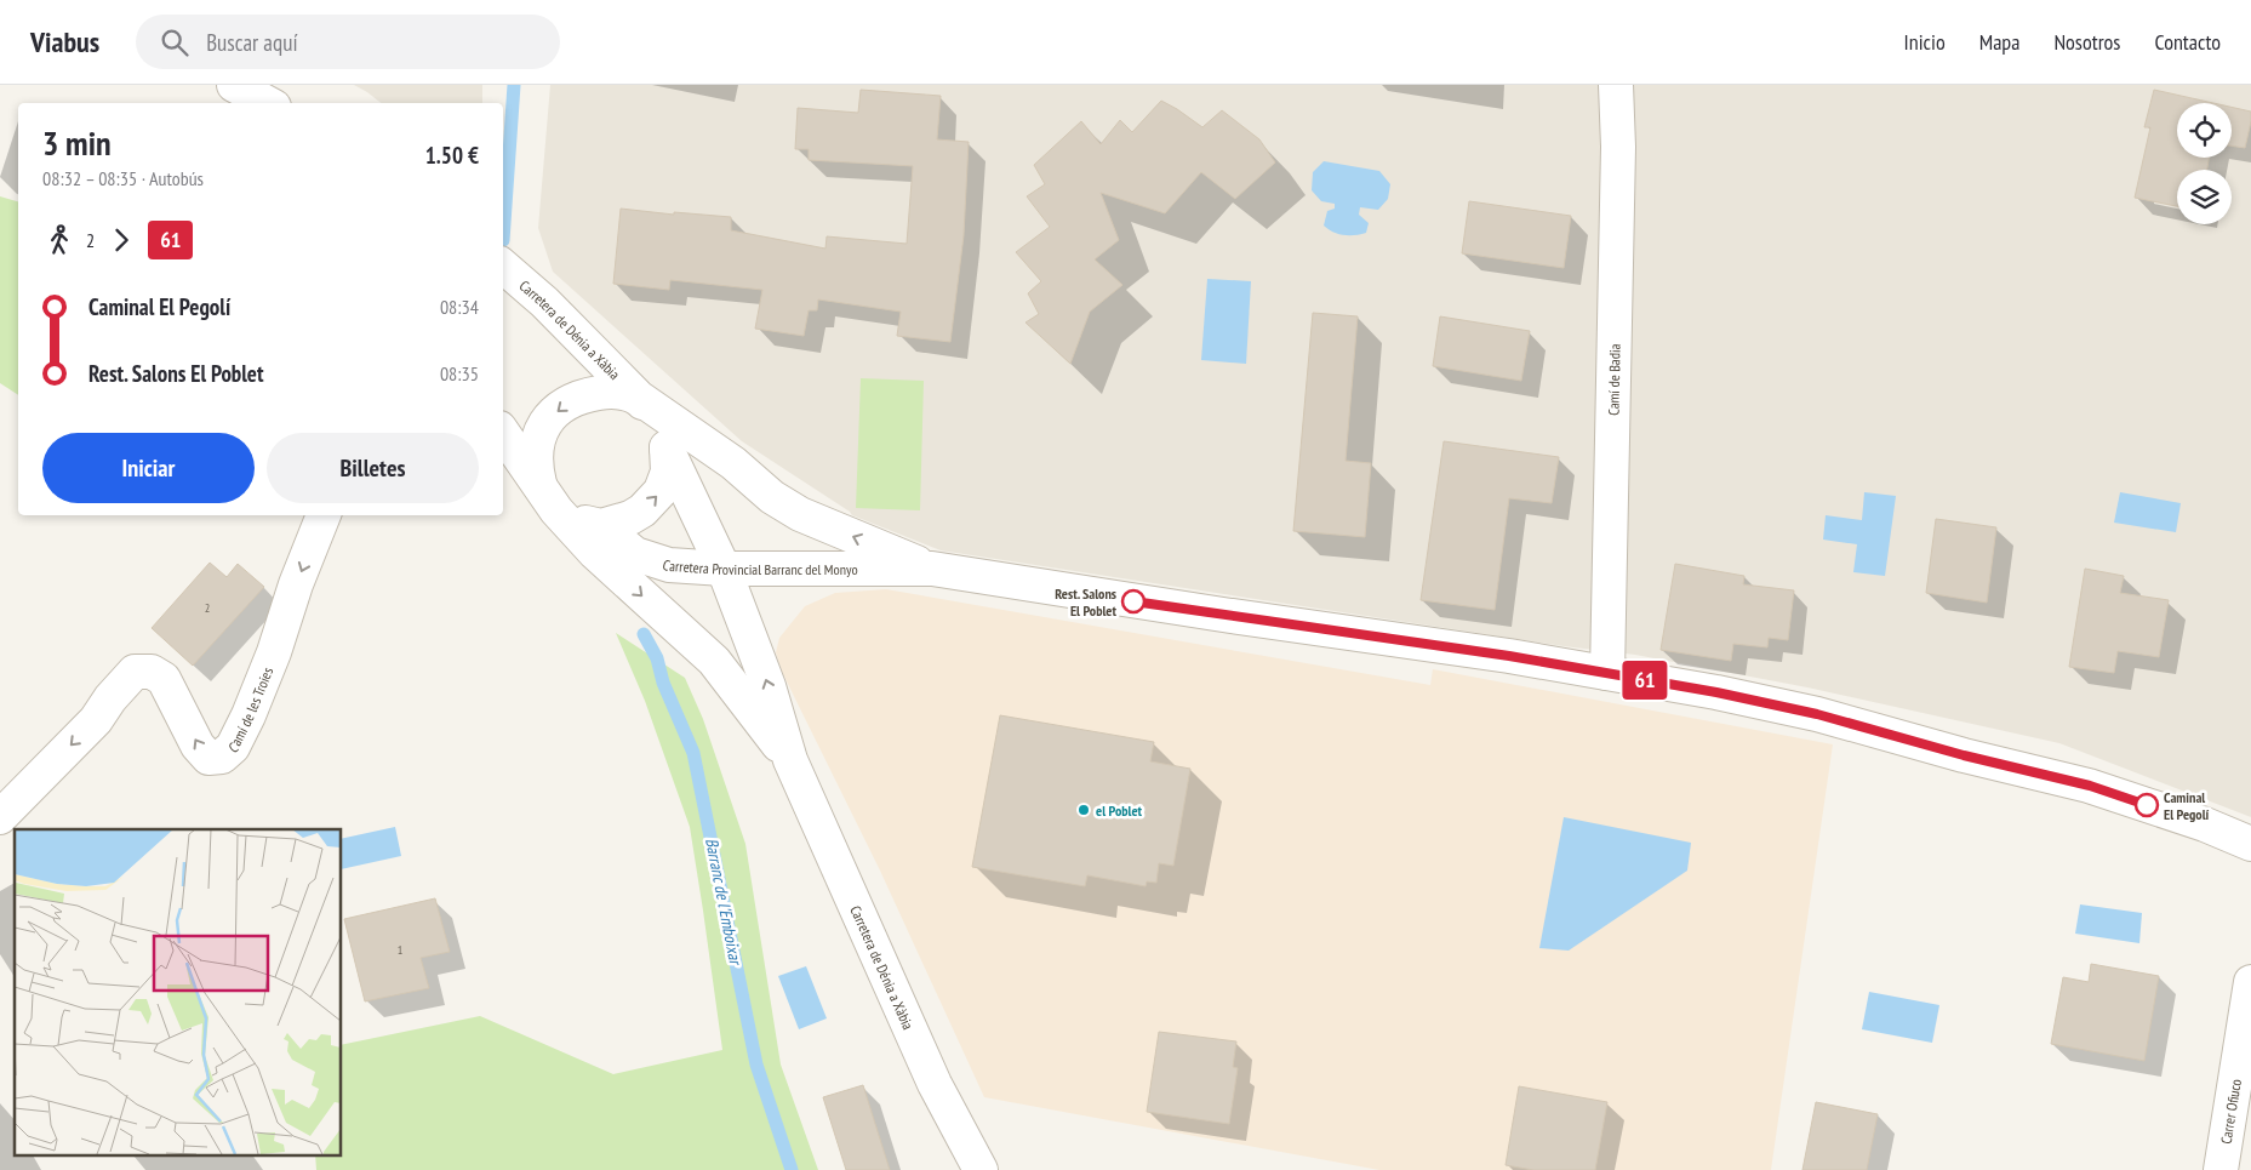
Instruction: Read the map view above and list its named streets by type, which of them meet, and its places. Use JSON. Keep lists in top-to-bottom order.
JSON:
{
  "streets": {
    "street": [
      "Carretera de Dénia a Xàbia",
      "Camí de Badia",
      "Carretera Provincial Barranc del Monyo",
      "Camí de les Troies",
      "Carrer Ofiuco"
    ]
  },
  "crossings": [
    ["Carretera de Dénia a Xàbia", "Carretera Provincial Barranc del Monyo"],
    ["Camí de Badia", "Carretera Provincial Barranc del Monyo"]
  ],
  "water": ["Barranc de l'Emboixar"],
  "places": ["Rest. Salons El Poblet", "Caminal El Pegolí", "el Poblet"],
  "lines": ["bus line 61"],
  "house_numbers": ["2", "1"],
  "page": {
    "header": "Viabus",
    "search": "Buscar aquí",
    "nav": [
      "Inicio",
      "Mapa",
      "Nosotros",
      "Contacto"
    ],
    "on_map": "61",
    "heading": ["3 min", "08:32 – 08:35 · Autobús", "1.50 €"],
    "legs": ["2", "61"],
    "list": [
      {
        "name": "Caminal El Pegolí",
        "value": "08:34"
      },
      {
        "name": "Rest. Salons El Poblet",
        "value": "08:35"
      }
    ],
    "buttons": ["Iniciar", "Billetes"]
  }
}
